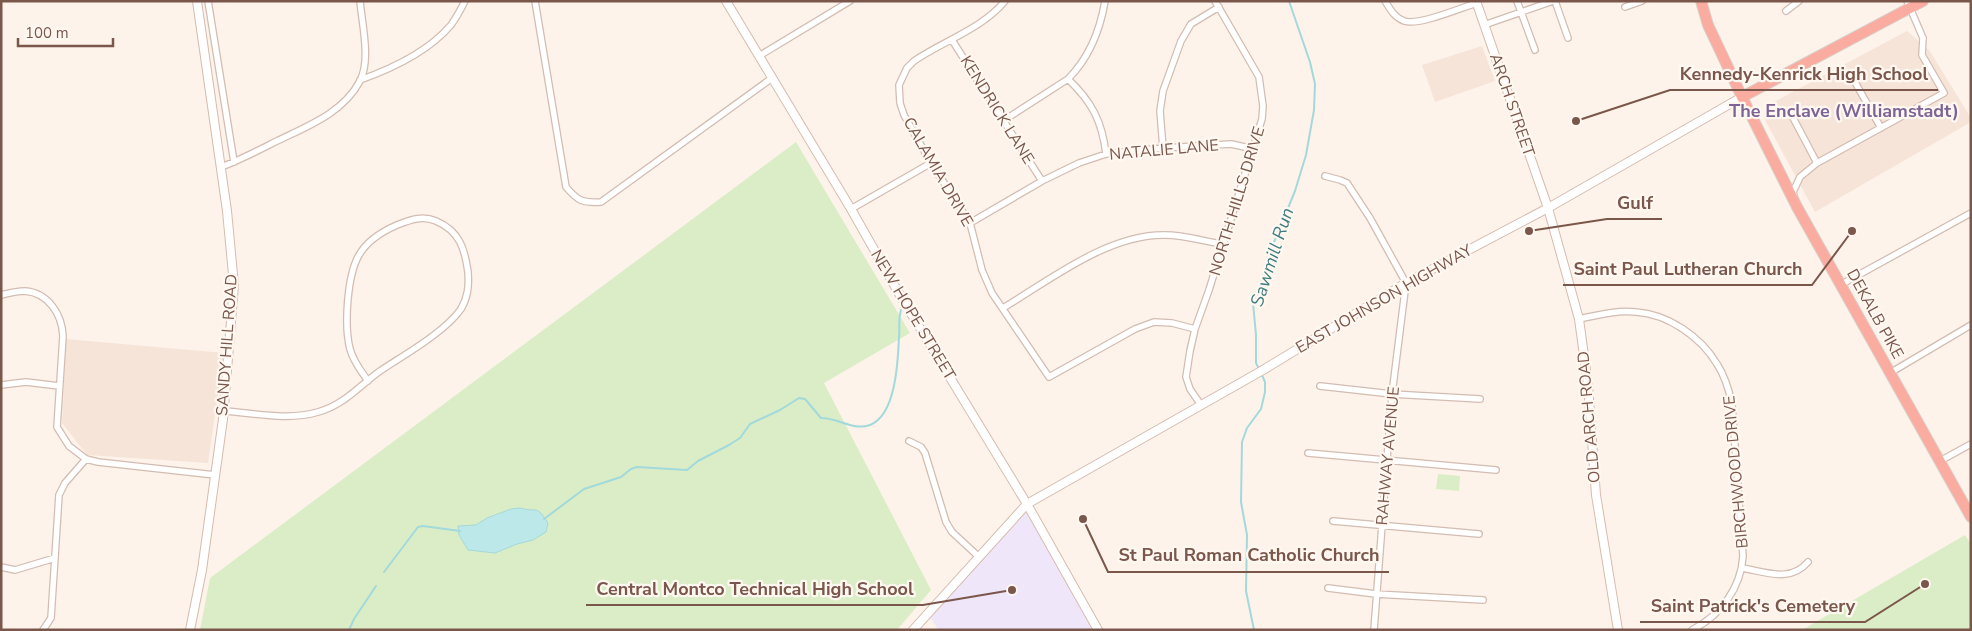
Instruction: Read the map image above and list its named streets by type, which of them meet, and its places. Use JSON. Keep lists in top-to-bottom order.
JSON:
{
  "streets": {
    "highway": ["DEKALB PIKE"],
    "street": [
      "ARCH STREET",
      "KENDRICK LANE",
      "NATALIE LANE",
      "CALAMIA DRIVE",
      "NORTH HILLS DRIVE",
      "EAST JOHNSON HIGHWAY",
      "NEW HOPE STREET",
      "SANDY HILL ROAD",
      "OLD ARCH ROAD",
      "RAHWAY AVENUE",
      "BIRCHWOOD DRIVE"
    ]
  },
  "crossings": [
    ["ARCH STREET", "EAST JOHNSON HIGHWAY"],
    ["ARCH STREET", "OLD ARCH ROAD"],
    ["KENDRICK LANE", "NATALIE LANE"],
    ["KENDRICK LANE", "CALAMIA DRIVE"],
    ["NATALIE LANE", "CALAMIA DRIVE"],
    ["NATALIE LANE", "NORTH HILLS DRIVE"],
    ["CALAMIA DRIVE", "NORTH HILLS DRIVE"],
    ["NORTH HILLS DRIVE", "EAST JOHNSON HIGHWAY"],
    ["EAST JOHNSON HIGHWAY", "DEKALB PIKE"],
    ["EAST JOHNSON HIGHWAY", "NEW HOPE STREET"],
    ["EAST JOHNSON HIGHWAY", "OLD ARCH ROAD"],
    ["EAST JOHNSON HIGHWAY", "RAHWAY AVENUE"],
    ["OLD ARCH ROAD", "BIRCHWOOD DRIVE"]
  ],
  "districts": ["The Enclave (Williamstadt)"],
  "water": ["Sawmill Run"],
  "places": [
    "Kennedy-Kenrick High School",
    "Gulf",
    "Saint Paul Lutheran Church",
    "St Paul Roman Catholic Church",
    "Saint Patrick's Cemetery",
    "Central Montco Technical High School"
  ],
  "scale_bar": "100 m"
}
